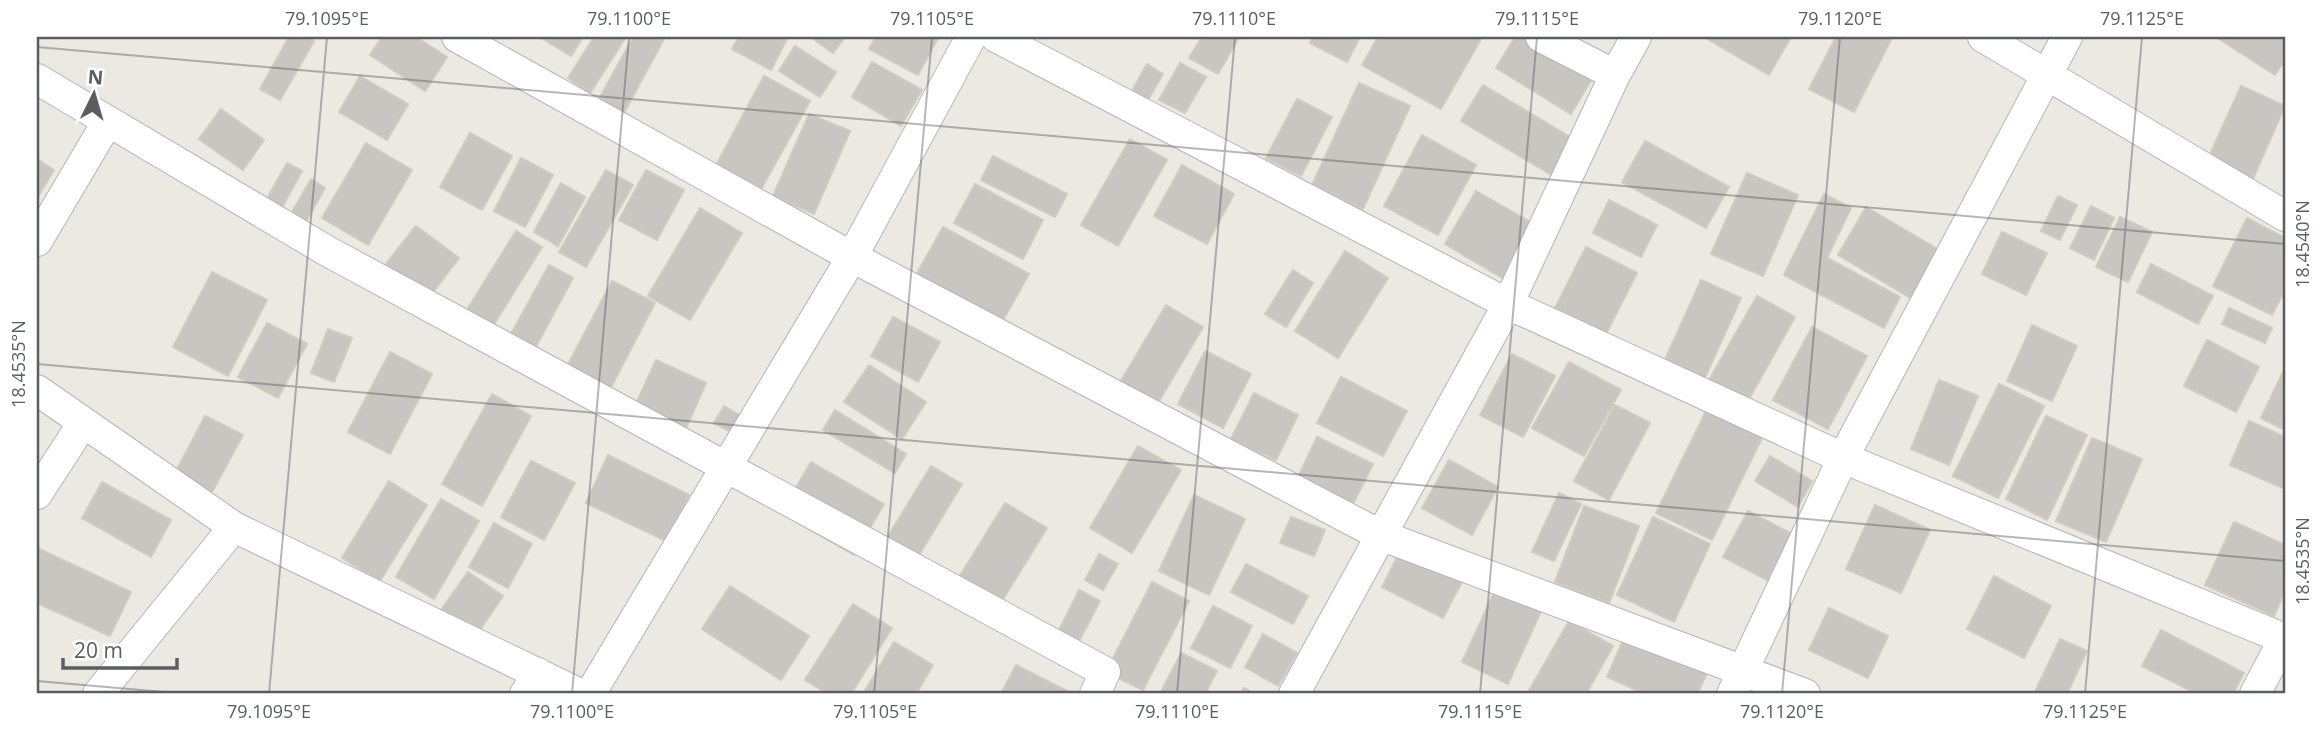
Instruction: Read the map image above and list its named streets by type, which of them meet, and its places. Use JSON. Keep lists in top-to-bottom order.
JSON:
{
  "scale_bar": "20 m",
  "north": "top",
  "coordinates": [
    "79.1095°E",
    "79.1100°E",
    "79.1105°E",
    "79.1110°E",
    "79.1115°E",
    "79.1120°E",
    "79.1125°E",
    "18.4540°N",
    "18.4535°N"
  ]
}
